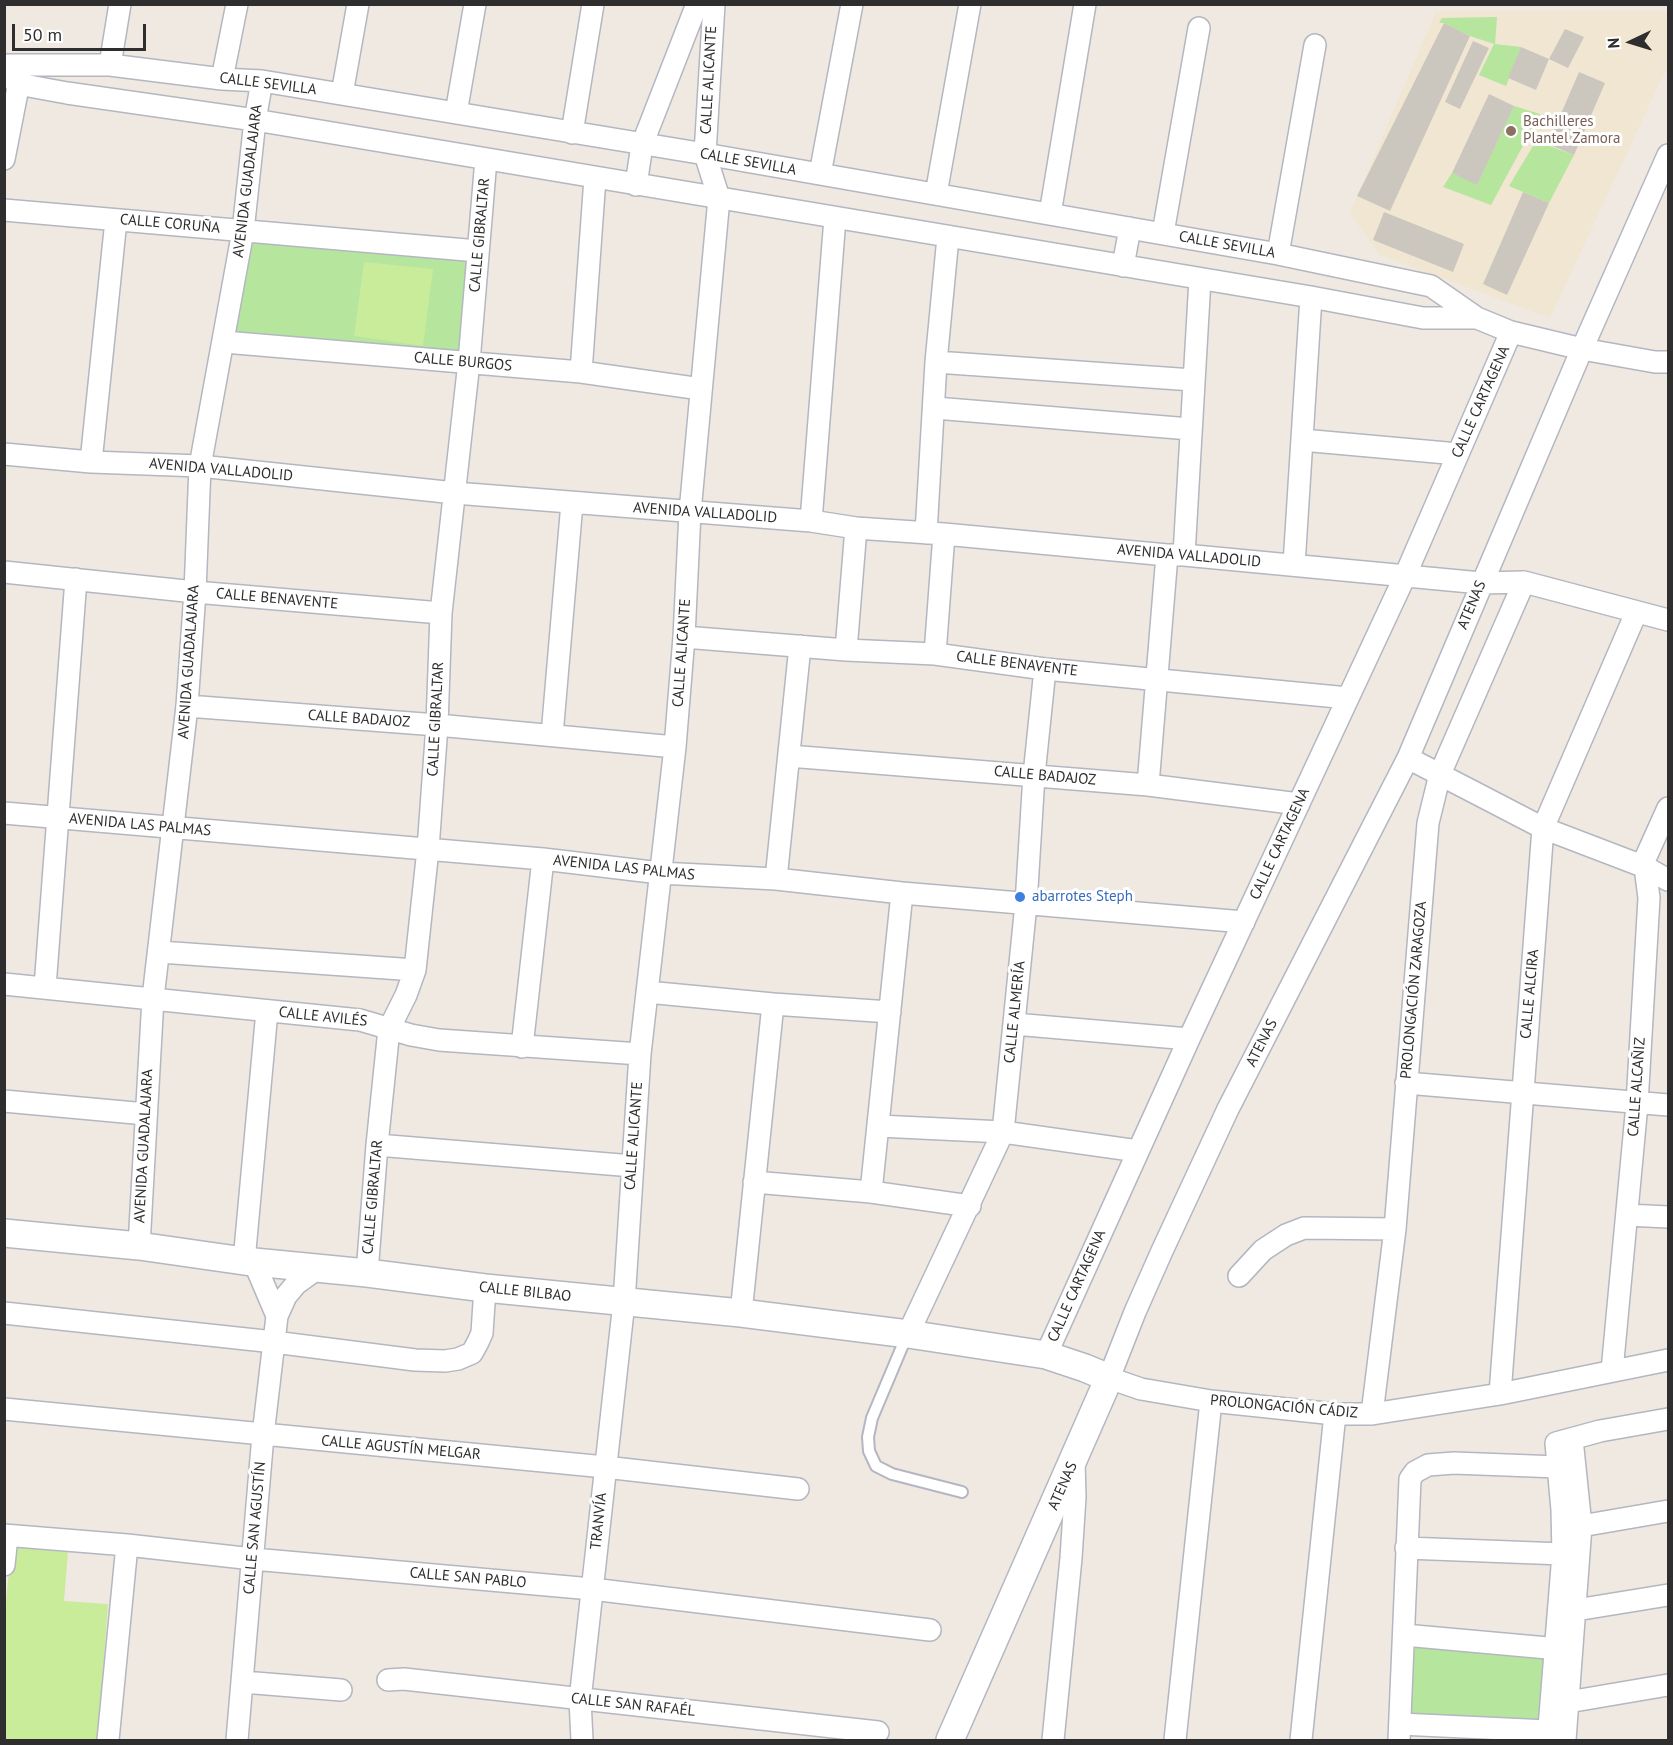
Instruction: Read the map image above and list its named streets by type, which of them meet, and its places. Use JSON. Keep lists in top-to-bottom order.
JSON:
{
  "streets": {
    "street": [
      "CALLE ALICANTE",
      "CALLE SEVILLA",
      "AVENIDA GUADALAJARA",
      "CALLE CORUÑA",
      "CALLE GIBRALTAR",
      "CALLE BURGOS",
      "CALLE CARTAGENA",
      "AVENIDA VALLADOLID",
      "CALLE BENAVENTE",
      "ATENAS",
      "CALLE BADAJOZ",
      "AVENIDA LAS PALMAS",
      "PROLONGACIÓN ZARAGOZA",
      "CALLE ALCIRA",
      "CALLE ALMERÍA",
      "CALLE AVILÉS",
      "CALLE ALCAÑIZ",
      "CALLE BILBAO",
      "PROLONGACIÓN CÁDIZ",
      "CALLE AGUSTÍN MELGAR",
      "TRANVÍA",
      "CALLE SAN AGUSTÍN",
      "CALLE SAN PABLO",
      "CALLE SAN RAFAÉL"
    ]
  },
  "crossings": [
    ["CALLE ALICANTE", "CALLE SEVILLA"],
    ["CALLE ALICANTE", "CALLE BURGOS"],
    ["CALLE ALICANTE", "AVENIDA VALLADOLID"],
    ["CALLE ALICANTE", "CALLE BENAVENTE"],
    ["CALLE ALICANTE", "CALLE BADAJOZ"],
    ["CALLE ALICANTE", "AVENIDA LAS PALMAS"],
    ["CALLE ALICANTE", "CALLE AVILÉS"],
    ["CALLE ALICANTE", "CALLE BILBAO"],
    ["CALLE ALICANTE", "TRANVÍA"],
    ["CALLE SEVILLA", "AVENIDA GUADALAJARA"],
    ["CALLE SEVILLA", "CALLE GIBRALTAR"],
    ["CALLE SEVILLA", "CALLE CARTAGENA"],
    ["CALLE SEVILLA", "ATENAS"],
    ["AVENIDA GUADALAJARA", "CALLE CORUÑA"],
    ["AVENIDA GUADALAJARA", "CALLE BURGOS"],
    ["AVENIDA GUADALAJARA", "AVENIDA VALLADOLID"],
    ["AVENIDA GUADALAJARA", "CALLE BENAVENTE"],
    ["AVENIDA GUADALAJARA", "CALLE BADAJOZ"],
    ["AVENIDA GUADALAJARA", "AVENIDA LAS PALMAS"],
    ["AVENIDA GUADALAJARA", "CALLE AVILÉS"],
    ["AVENIDA GUADALAJARA", "CALLE BILBAO"],
    ["CALLE CORUÑA", "CALLE GIBRALTAR"],
    ["CALLE GIBRALTAR", "CALLE BURGOS"],
    ["CALLE GIBRALTAR", "AVENIDA VALLADOLID"],
    ["CALLE GIBRALTAR", "CALLE BENAVENTE"],
    ["CALLE GIBRALTAR", "CALLE BADAJOZ"],
    ["CALLE GIBRALTAR", "AVENIDA LAS PALMAS"],
    ["CALLE GIBRALTAR", "CALLE AVILÉS"],
    ["CALLE GIBRALTAR", "CALLE BILBAO"],
    ["CALLE CARTAGENA", "AVENIDA VALLADOLID"],
    ["CALLE CARTAGENA", "CALLE BENAVENTE"],
    ["CALLE CARTAGENA", "CALLE BADAJOZ"],
    ["CALLE CARTAGENA", "AVENIDA LAS PALMAS"],
    ["CALLE CARTAGENA", "CALLE BILBAO"],
    ["CALLE CARTAGENA", "PROLONGACIÓN CÁDIZ"],
    ["AVENIDA VALLADOLID", "ATENAS"],
    ["AVENIDA VALLADOLID", "PROLONGACIÓN ZARAGOZA"],
    ["AVENIDA VALLADOLID", "CALLE ALCIRA"],
    ["CALLE BENAVENTE", "CALLE ALMERÍA"],
    ["ATENAS", "PROLONGACIÓN CÁDIZ"],
    ["CALLE BADAJOZ", "CALLE ALMERÍA"],
    ["AVENIDA LAS PALMAS", "CALLE ALMERÍA"],
    ["PROLONGACIÓN ZARAGOZA", "PROLONGACIÓN CÁDIZ"],
    ["CALLE ALCIRA", "PROLONGACIÓN CÁDIZ"],
    ["CALLE ALMERÍA", "CALLE BILBAO"],
    ["CALLE ALCAÑIZ", "PROLONGACIÓN CÁDIZ"],
    ["CALLE BILBAO", "PROLONGACIÓN CÁDIZ"],
    ["CALLE BILBAO", "TRANVÍA"],
    ["CALLE BILBAO", "CALLE SAN AGUSTÍN"],
    ["CALLE AGUSTÍN MELGAR", "TRANVÍA"],
    ["CALLE AGUSTÍN MELGAR", "CALLE SAN AGUSTÍN"],
    ["TRANVÍA", "CALLE SAN PABLO"],
    ["TRANVÍA", "CALLE SAN RAFAÉL"],
    ["CALLE SAN AGUSTÍN", "CALLE SAN PABLO"]
  ],
  "places": ["Bachilleres Plantel Zamora", "abarrotes Steph"],
  "scale_bar": "50 m",
  "north": "left"
}
